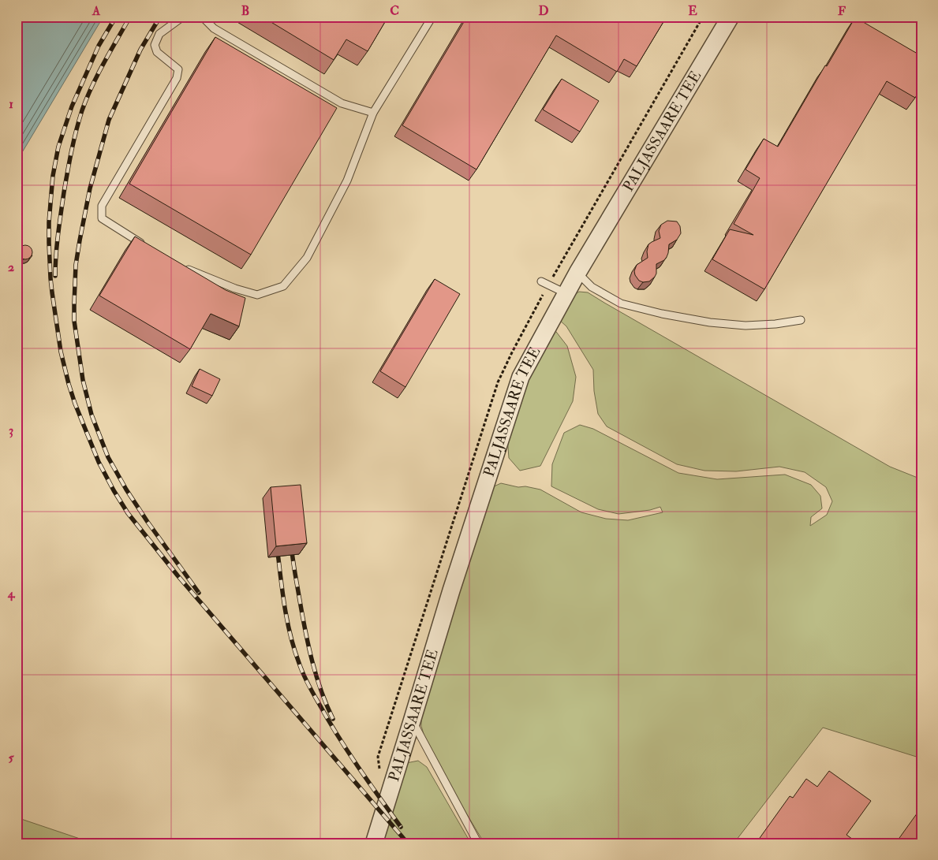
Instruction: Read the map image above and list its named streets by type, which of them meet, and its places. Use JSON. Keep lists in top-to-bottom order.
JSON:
{
  "streets": {
    "street": ["PALJASSAARE TEE"]
  },
  "grid": {
    "columns": [
      "A",
      "B",
      "C",
      "D",
      "E",
      "F"
    ],
    "rows": [
      "1",
      "2",
      "3",
      "4",
      "5"
    ]
  }
}
